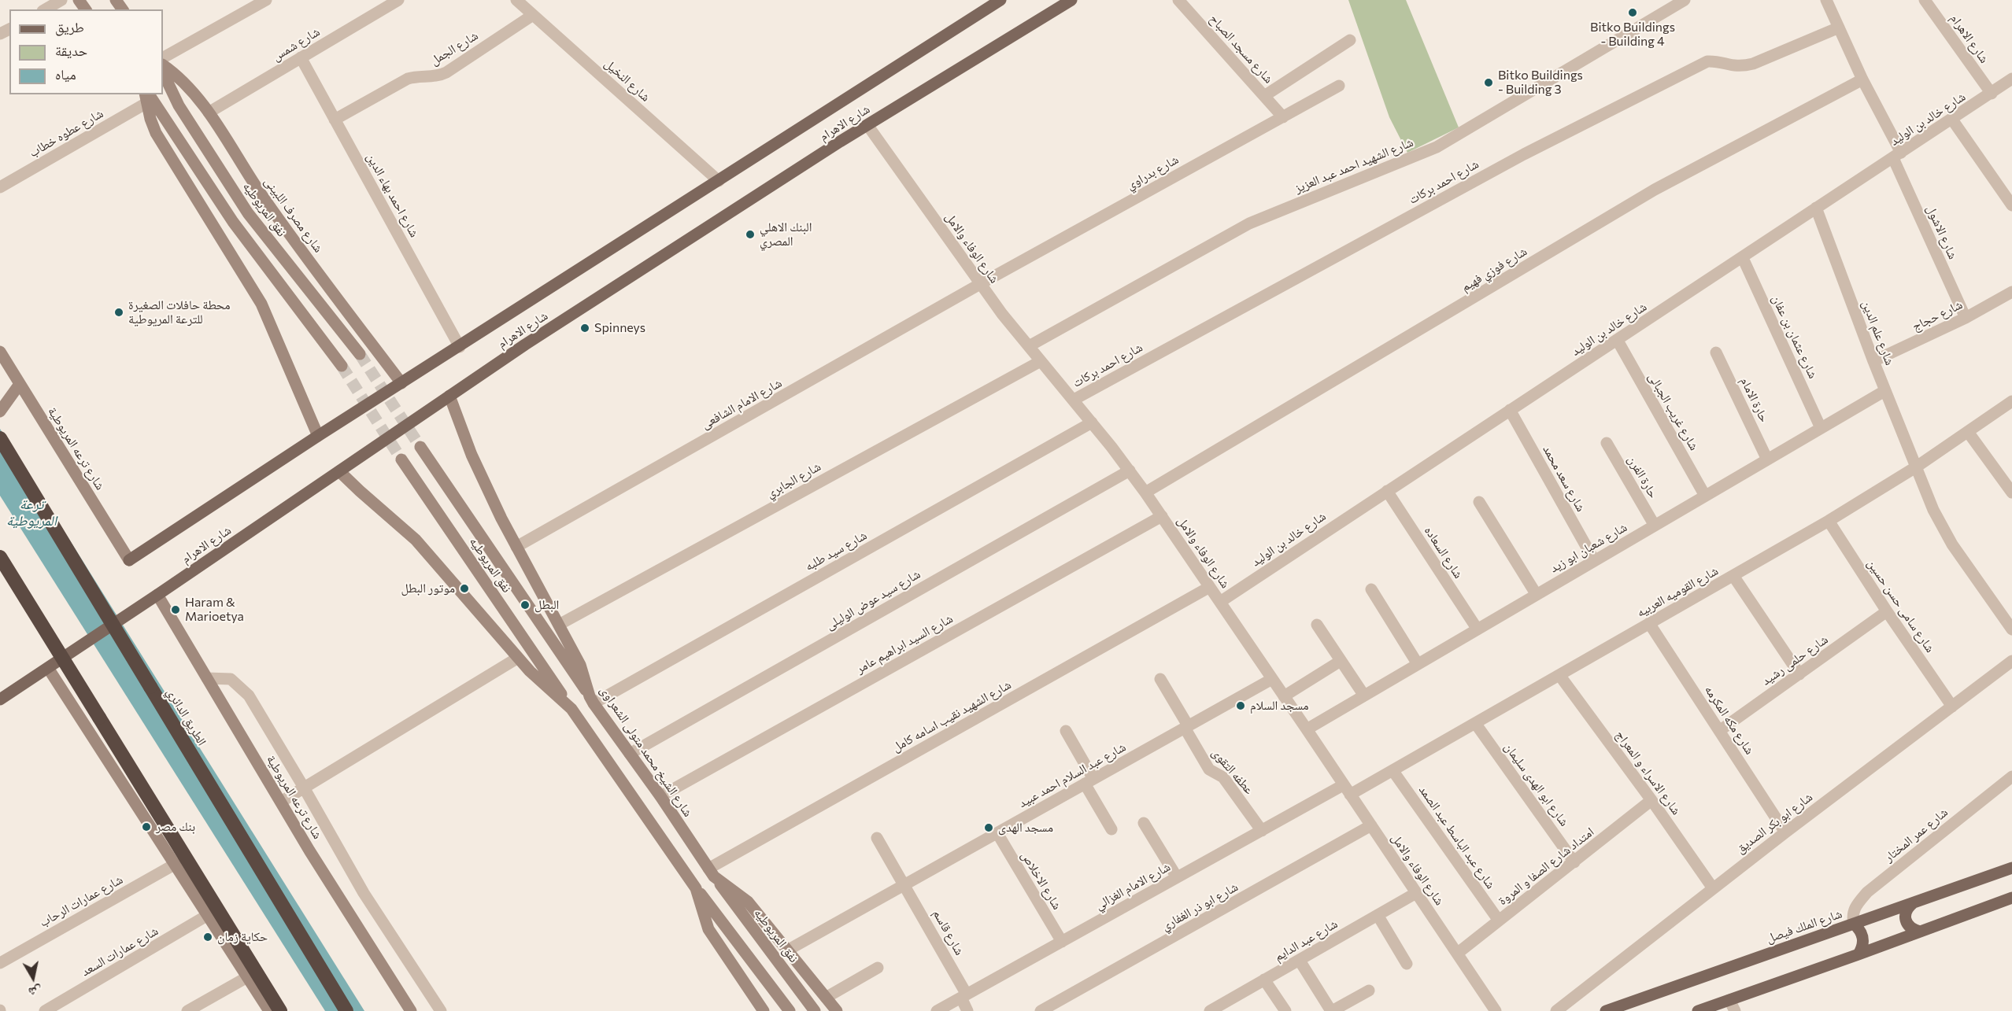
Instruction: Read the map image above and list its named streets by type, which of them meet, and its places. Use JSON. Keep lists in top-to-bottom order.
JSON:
{
  "streets": {
    "highway": ["الطريق الدائري"],
    "main road": [
      "شارع الاهرام",
      "نفق المريوطيه",
      "شارع مصرف اللبينى",
      "شارع ترعه المريوطية",
      "شارع الشيخ محمد متولى الشعراوى",
      "شارع الملك فيصل"
    ],
    "street": [
      "شارع شمس",
      "شارع الجمل",
      "شارع مسجد الصباح",
      "شارع النخيل",
      "شارع خالد بن الوليد",
      "شارع عطوه خطاب",
      "شارع الشهيد احمد عبد العزيز",
      "شارع بدراوي",
      "شارع احمد بركات",
      "شارع احمد بهاء الدين",
      "شارع الاشول",
      "شارع الوفاء والامل",
      "شارع فوزي فهيم",
      "شارع حجاج",
      "شارع علم الدين",
      "شارع عثمان بن عفان",
      "حارة الامام",
      "شارع الامام الشافعى",
      "شارع غريب الجبالى",
      "حارة الفرن",
      "شارع سعد محمد",
      "شارع الجابري",
      "شارع شعبان ابو زيد",
      "شارع سيد طلبه",
      "شارع السعاده",
      "شارع القوميه العربيه",
      "شارع سيد عوض الوليلى",
      "شارع سامى حسن حسين",
      "شارع السيد ابراهيم عامر",
      "شارع حلمى رشيد",
      "شارع الشهيد نقيب اسامه كامل",
      "شارع مكه المكرمه",
      "عطفه التقوى",
      "شارع الاسراء و المعراج",
      "شارع عبد السلام احمد عبيد",
      "شارع ابو الهدى سليمان",
      "شارع ابو بكر الصديق",
      "شارع عمر المختار",
      "شارع عبد الباسط عبد الصمد",
      "امتداد شارع الصفا و المروة",
      "شارع الاخلاص",
      "شارع الامام الغزالي",
      "شارع عمارات الرحاب",
      "شارع ابو ذر الغفاري",
      "شارع قاسم",
      "شارع عبد الدايم",
      "شارع عمارات السعد"
    ]
  },
  "crossings": [
    ["شارع الاهرام", "شارع النخيل"],
    ["شارع الاهرام", "شارع خالد بن الوليد"],
    ["شارع الاهرام", "شارع احمد بهاء الدين"],
    ["شارع الاهرام", "شارع مصرف اللبينى"],
    ["شارع الاهرام", "شارع الوفاء والامل"],
    ["شارع الاهرام", "شارع ترعه المريوطية"],
    ["شارع الاهرام", "شارع الشيخ محمد متولى الشعراوى"],
    ["شارع شمس", "شارع احمد بهاء الدين"],
    ["شارع شمس", "شارع مصرف اللبينى"],
    ["شارع الجمل", "شارع النخيل"],
    ["شارع الجمل", "شارع احمد بهاء الدين"],
    ["شارع مسجد الصباح", "شارع بدراوي"],
    ["شارع خالد بن الوليد", "شارع الاشول"],
    ["شارع خالد بن الوليد", "شارع الوفاء والامل"],
    ["شارع خالد بن الوليد", "شارع علم الدين"],
    ["شارع خالد بن الوليد", "شارع عثمان بن عفان"],
    ["شارع خالد بن الوليد", "شارع غريب الجبالى"],
    ["شارع خالد بن الوليد", "شارع سعد محمد"],
    ["شارع خالد بن الوليد", "شارع السعاده"],
    ["شارع الشهيد احمد عبد العزيز", "شارع الوفاء والامل"],
    ["شارع بدراوي", "شارع الوفاء والامل"],
    ["شارع بدراوي", "شارع الامام الشافعى"],
    ["شارع احمد بركات", "شارع الاشول"],
    ["شارع احمد بركات", "شارع الوفاء والامل"],
    ["نفق المريوطيه", "شارع سيد طلبه"],
    ["نفق المريوطيه", "شارع الشهيد نقيب اسامه كامل"],
    ["نفق المريوطيه", "شارع الشيخ محمد متولى الشعراوى"],
    ["شارع الاشول", "شارع فوزي فهيم"],
    ["شارع الاشول", "شارع حجاج"],
    ["شارع الوفاء والامل", "شارع فوزي فهيم"],
    ["شارع الوفاء والامل", "شارع الامام الشافعى"],
    ["شارع الوفاء والامل", "شارع الجابري"],
    ["شارع الوفاء والامل", "شارع شعبان ابو زيد"],
    ["شارع الوفاء والامل", "شارع سيد طلبه"],
    ["شارع الوفاء والامل", "شارع القوميه العربيه"],
    ["شارع الوفاء والامل", "شارع سيد عوض الوليلى"],
    ["شارع الوفاء والامل", "شارع السيد ابراهيم عامر"],
    ["شارع الوفاء والامل", "شارع الشهيد نقيب اسامه كامل"],
    ["شارع الوفاء والامل", "شارع عبد السلام احمد عبيد"],
    ["شارع الوفاء والامل", "امتداد شارع الصفا و المروة"],
    ["شارع الوفاء والامل", "شارع الامام الغزالي"],
    ["شارع الوفاء والامل", "شارع ابو ذر الغفاري"],
    ["شارع الوفاء والامل", "شارع عبد الدايم"],
    ["شارع حجاج", "شارع علم الدين"],
    ["شارع علم الدين", "شارع شعبان ابو زيد"],
    ["شارع علم الدين", "شارع القوميه العربيه"],
    ["شارع عثمان بن عفان", "شارع شعبان ابو زيد"],
    ["حارة الامام", "شارع شعبان ابو زيد"],
    ["شارع الامام الشافعى", "شارع الشيخ محمد متولى الشعراوى"],
    ["شارع غريب الجبالى", "شارع شعبان ابو زيد"],
    ["حارة الفرن", "شارع شعبان ابو زيد"],
    ["شارع سعد محمد", "شارع شعبان ابو زيد"],
    ["شارع الجابري", "شارع الشيخ محمد متولى الشعراوى"],
    ["شارع شعبان ابو زيد", "شارع السعاده"],
    ["شارع سيد طلبه", "شارع الشيخ محمد متولى الشعراوى"],
    ["شارع القوميه العربيه", "شارع سامى حسن حسين"],
    ["شارع القوميه العربيه", "شارع مكه المكرمه"],
    ["شارع القوميه العربيه", "شارع الاسراء و المعراج"],
    ["شارع القوميه العربيه", "شارع ابو الهدى سليمان"],
    ["شارع القوميه العربيه", "شارع عبد الباسط عبد الصمد"],
    ["شارع القوميه العربيه", "شارع الامام الغزالي"],
    ["شارع سيد عوض الوليلى", "شارع الشيخ محمد متولى الشعراوى"],
    ["شارع سامى حسن حسين", "شارع حلمى رشيد"],
    ["شارع سامى حسن حسين", "شارع ابو بكر الصديق"],
    ["شارع السيد ابراهيم عامر", "شارع الشيخ محمد متولى الشعراوى"],
    ["شارع حلمى رشيد", "شارع مكه المكرمه"],
    ["شارع الشهيد نقيب اسامه كامل", "شارع الشيخ محمد متولى الشعراوى"],
    ["شارع مكه المكرمه", "شارع ابو بكر الصديق"],
    ["شارع الشيخ محمد متولى الشعراوى", "شارع عبد السلام احمد عبيد"],
    ["عطفه التقوى", "شارع عبد السلام احمد عبيد"],
    ["عطفه التقوى", "شارع الامام الغزالي"],
    ["شارع الاسراء و المعراج", "شارع ابو بكر الصديق"],
    ["شارع الاسراء و المعراج", "امتداد شارع الصفا و المروة"],
    ["شارع عبد السلام احمد عبيد", "شارع الاخلاص"],
    ["شارع عبد السلام احمد عبيد", "شارع قاسم"],
    ["شارع ابو الهدى سليمان", "امتداد شارع الصفا و المروة"],
    ["شارع عمر المختار", "شارع الملك فيصل"],
    ["شارع عبد الباسط عبد الصمد", "امتداد شارع الصفا و المروة"],
    ["شارع الاخلاص", "شارع الامام الغزالي"],
    ["شارع الامام الغزالي", "شارع قاسم"]
  ],
  "water": ["ترعة المريوطية"],
  "places": [
    "Bitko Buildings - Building 4",
    "Bitko Buildings - Building 3",
    "البنك الاهلي المصري",
    "محطة حافلات الصغيرة للترعة المريوطية",
    "Spinneys",
    "موتور البطل",
    "البطل",
    "Haram & Marioetya",
    "مسجد السلام",
    "بنك مصر",
    "مسجد الهدى",
    "حكاية زمان"
  ],
  "legend": ["طريق", "حديقة", "مياه"],
  "north": "bottom"
}
